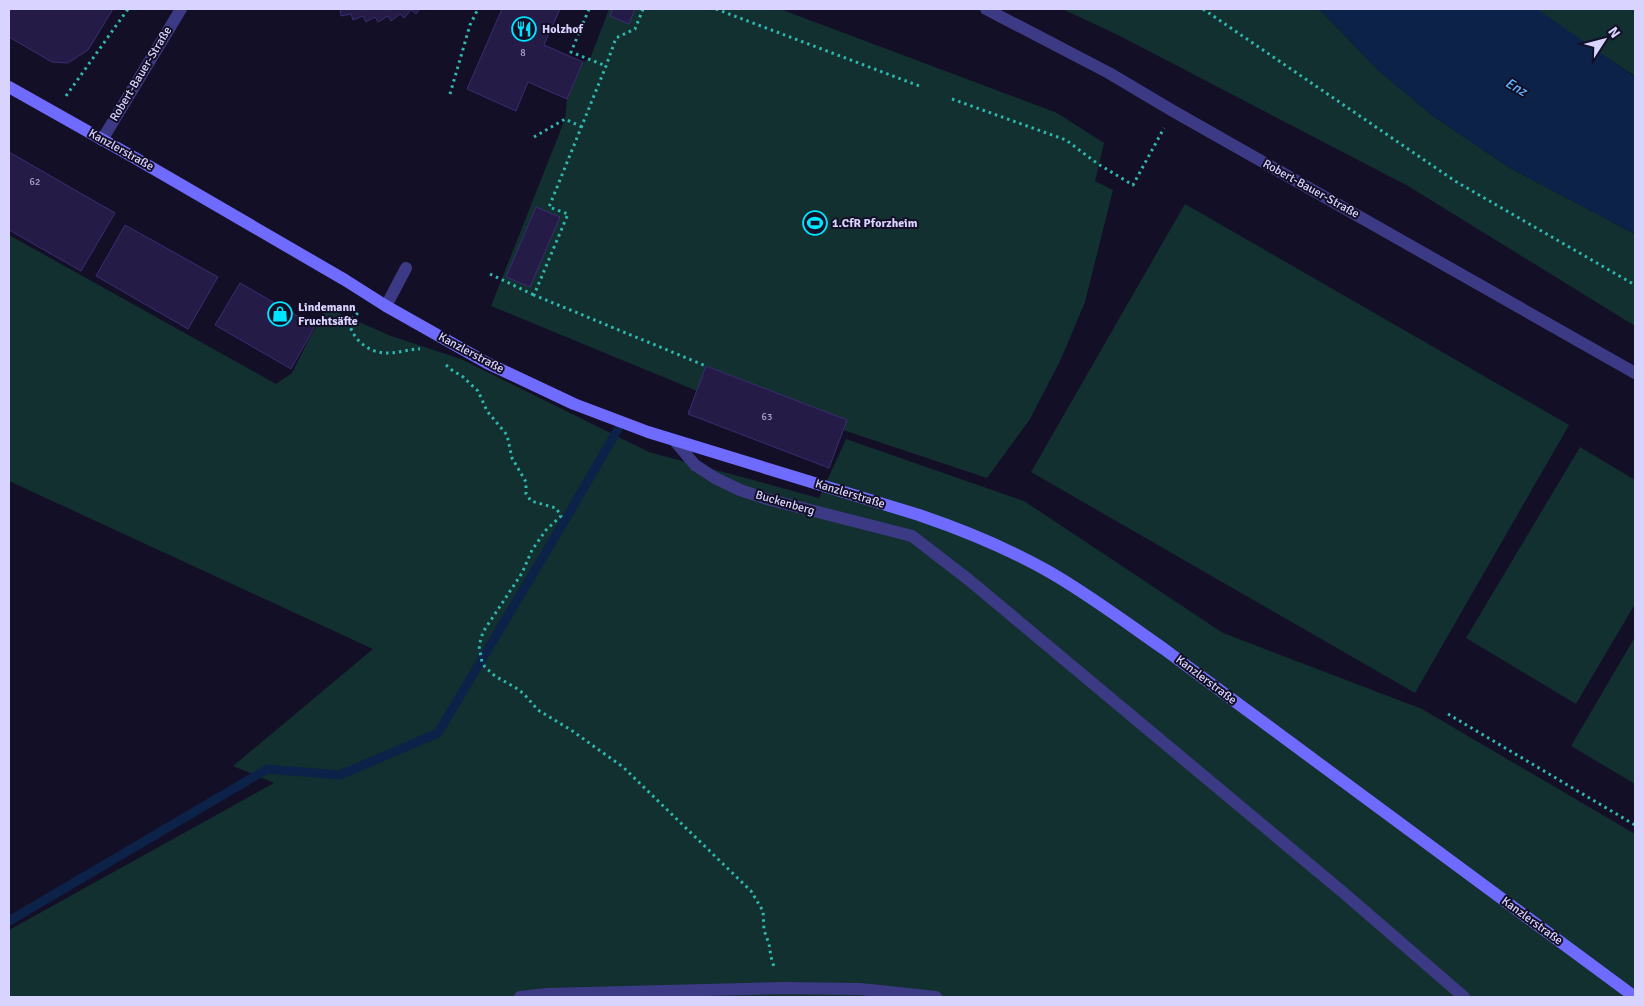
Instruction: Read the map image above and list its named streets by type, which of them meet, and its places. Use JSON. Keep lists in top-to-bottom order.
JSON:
{
  "streets": {
    "main road": ["Kanzlerstraße"],
    "street": ["Robert-Bauer-Straße", "Buckenberg"]
  },
  "crossings": [
    ["Robert-Bauer-Straße", "Kanzlerstraße"],
    ["Kanzlerstraße", "Buckenberg"]
  ],
  "water": ["Enz"],
  "places": {
    "restaurant": ["Holzhof"],
    "sports": ["1.CfR Pforzheim"],
    "shop": ["Lindemann Fruchtsäfte"]
  },
  "house_numbers": ["8", "62", "63"],
  "north": "top right"
}
